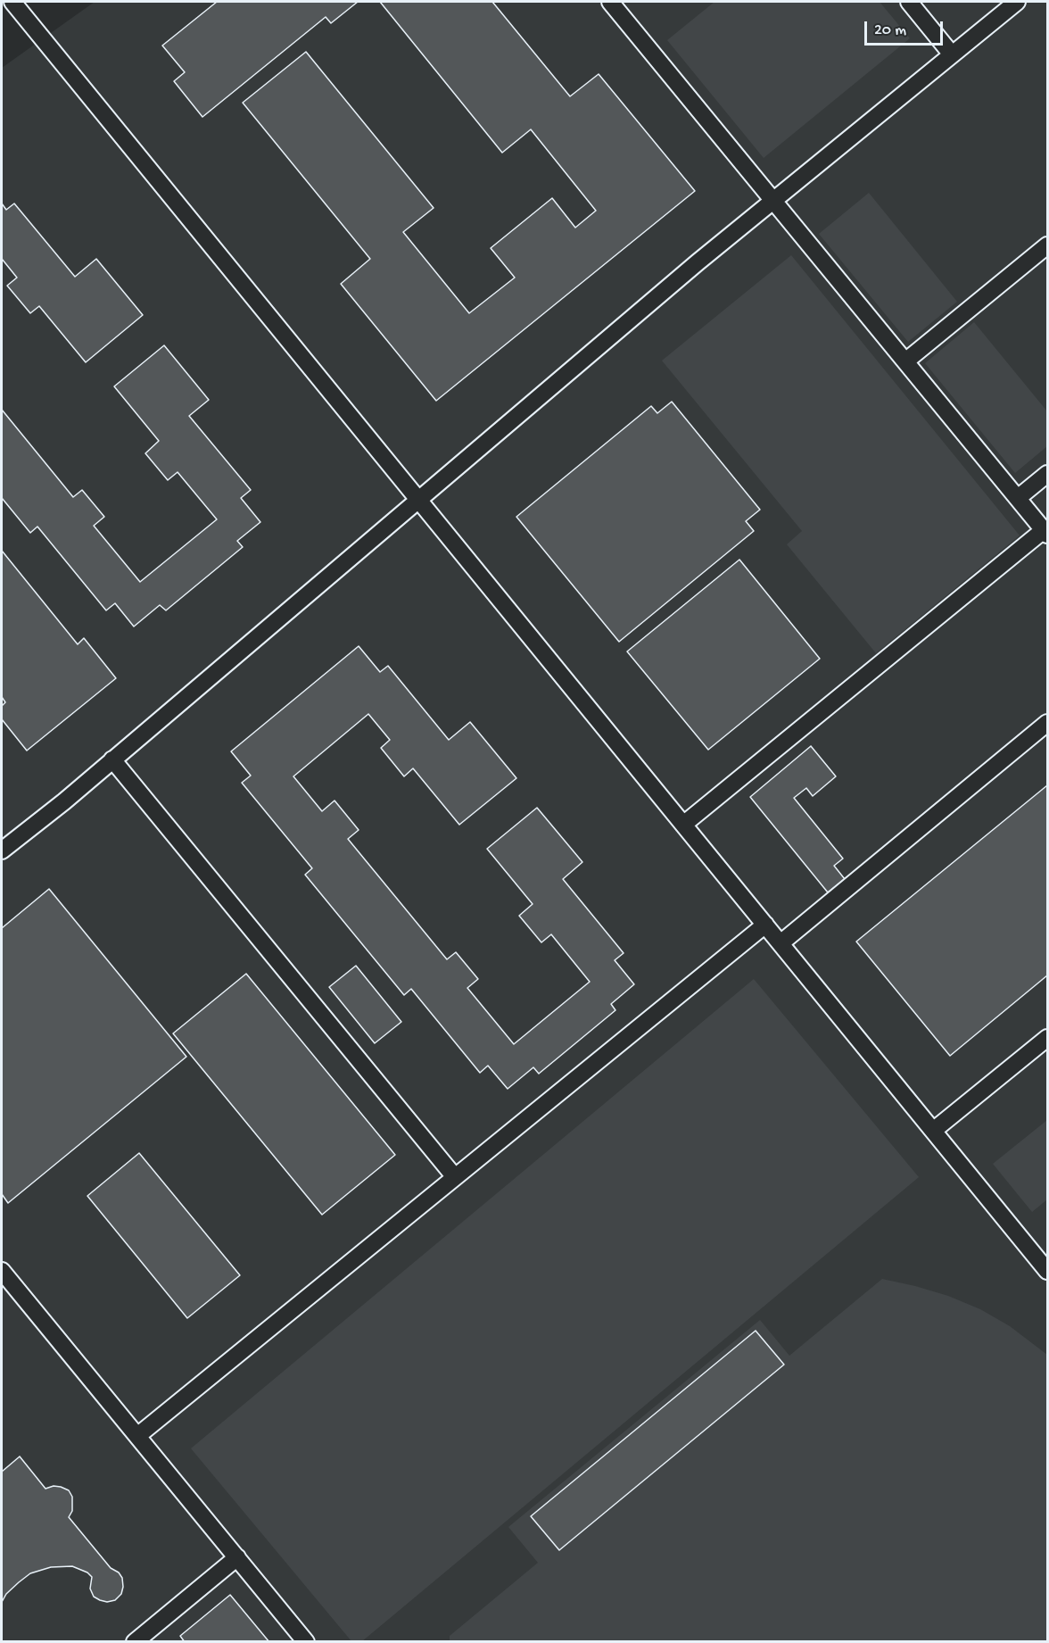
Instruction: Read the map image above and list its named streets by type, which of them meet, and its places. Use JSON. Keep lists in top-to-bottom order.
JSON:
{
  "scale_bar": "20 m"
}
